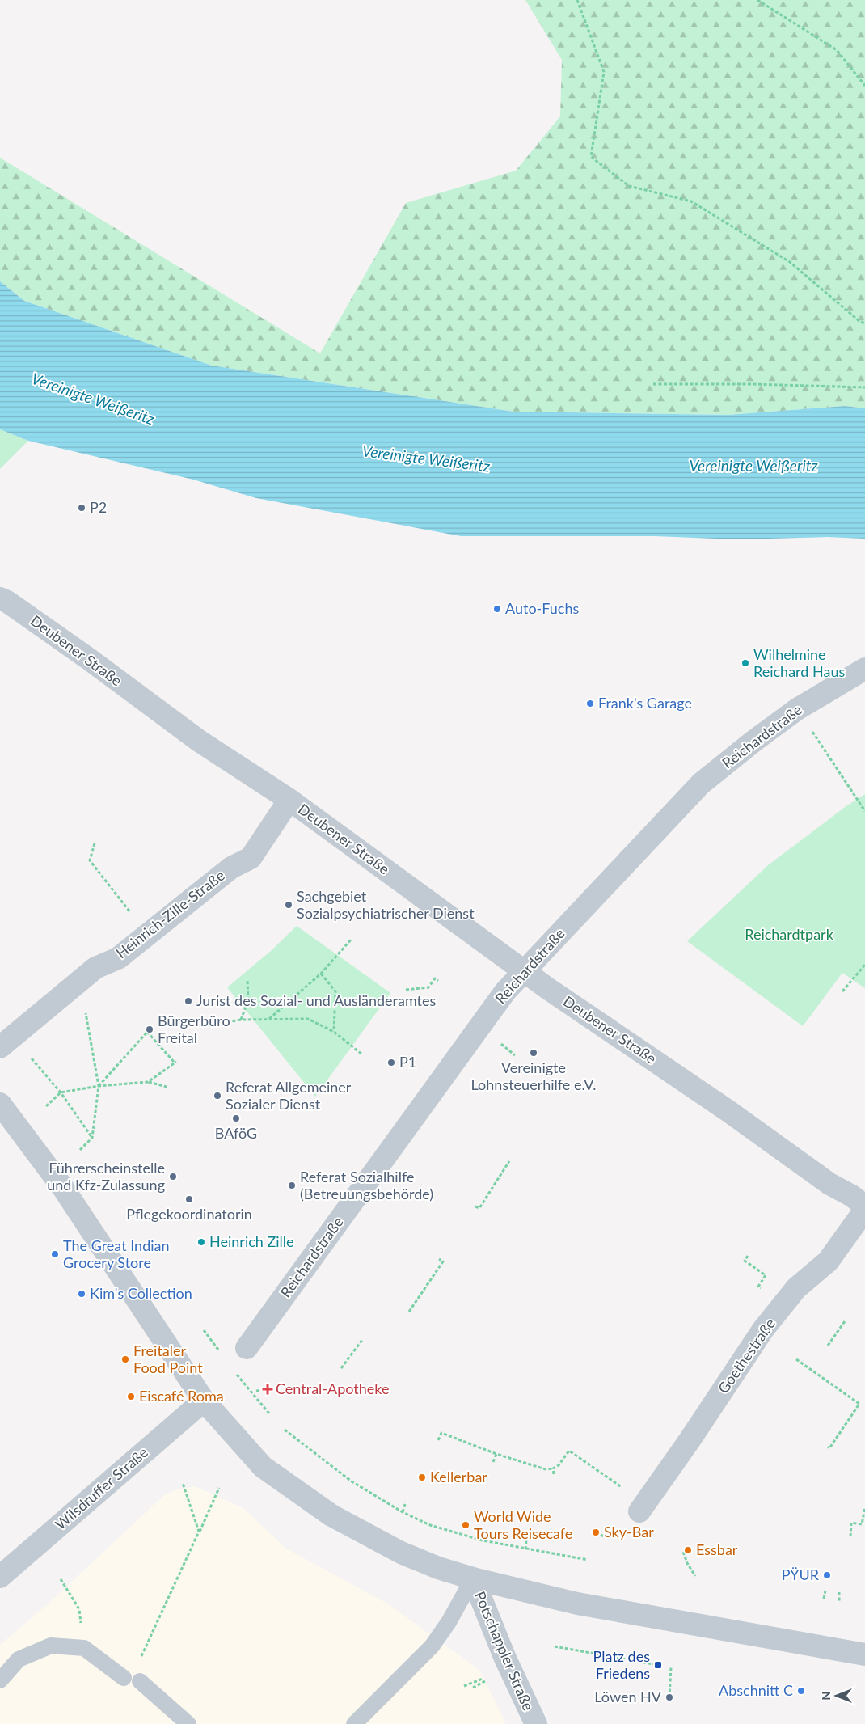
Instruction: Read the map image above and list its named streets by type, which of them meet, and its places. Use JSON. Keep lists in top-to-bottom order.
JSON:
{
  "streets": {
    "street": [
      "Deubener Straße",
      "Reichardstraße",
      "Heinrich-Zille-Straße",
      "Goethestraße",
      "Wilsdruffer Straße",
      "Potschappler Straße"
    ]
  },
  "crossings": [
    ["Deubener Straße", "Reichardstraße"],
    ["Deubener Straße", "Heinrich-Zille-Straße"]
  ],
  "water": ["Vereinigte Weißeritz"],
  "parks": ["Reichardtpark"],
  "places": {
    "other": [
      "P2",
      "Auto-Fuchs",
      "Wilhelmine Reichard Haus",
      "Frank's Garage",
      "Sachgebiet Sozialpsychiatrischer Dienst",
      "Jurist des Sozial- und Ausländeramtes",
      "Bürgerbüro Freital",
      "Vereinigte Lohnsteuerhilfe e.V.",
      "P1",
      "Referat Allgemeiner Sozialer Dienst",
      "BAföG",
      "Führerscheinstelle und Kfz-Zulassung",
      "Referat Sozialhilfe (Betreuungsbehörde)",
      "Pflegekoordinatorin",
      "Heinrich Zille",
      "The Great Indian Grocery Store",
      "Kim's Collection",
      "Freitaler Food Point",
      "Eiscafé Roma",
      "Kellerbar",
      "World Wide Tours Reisecafe",
      "Sky-Bar",
      "Essbar",
      "PŸUR",
      "Abschnitt C",
      "Löwen HV"
    ],
    "health": ["Central-Apotheke"],
    "transit": ["Platz des Friedens"]
  },
  "north": "left"
}
